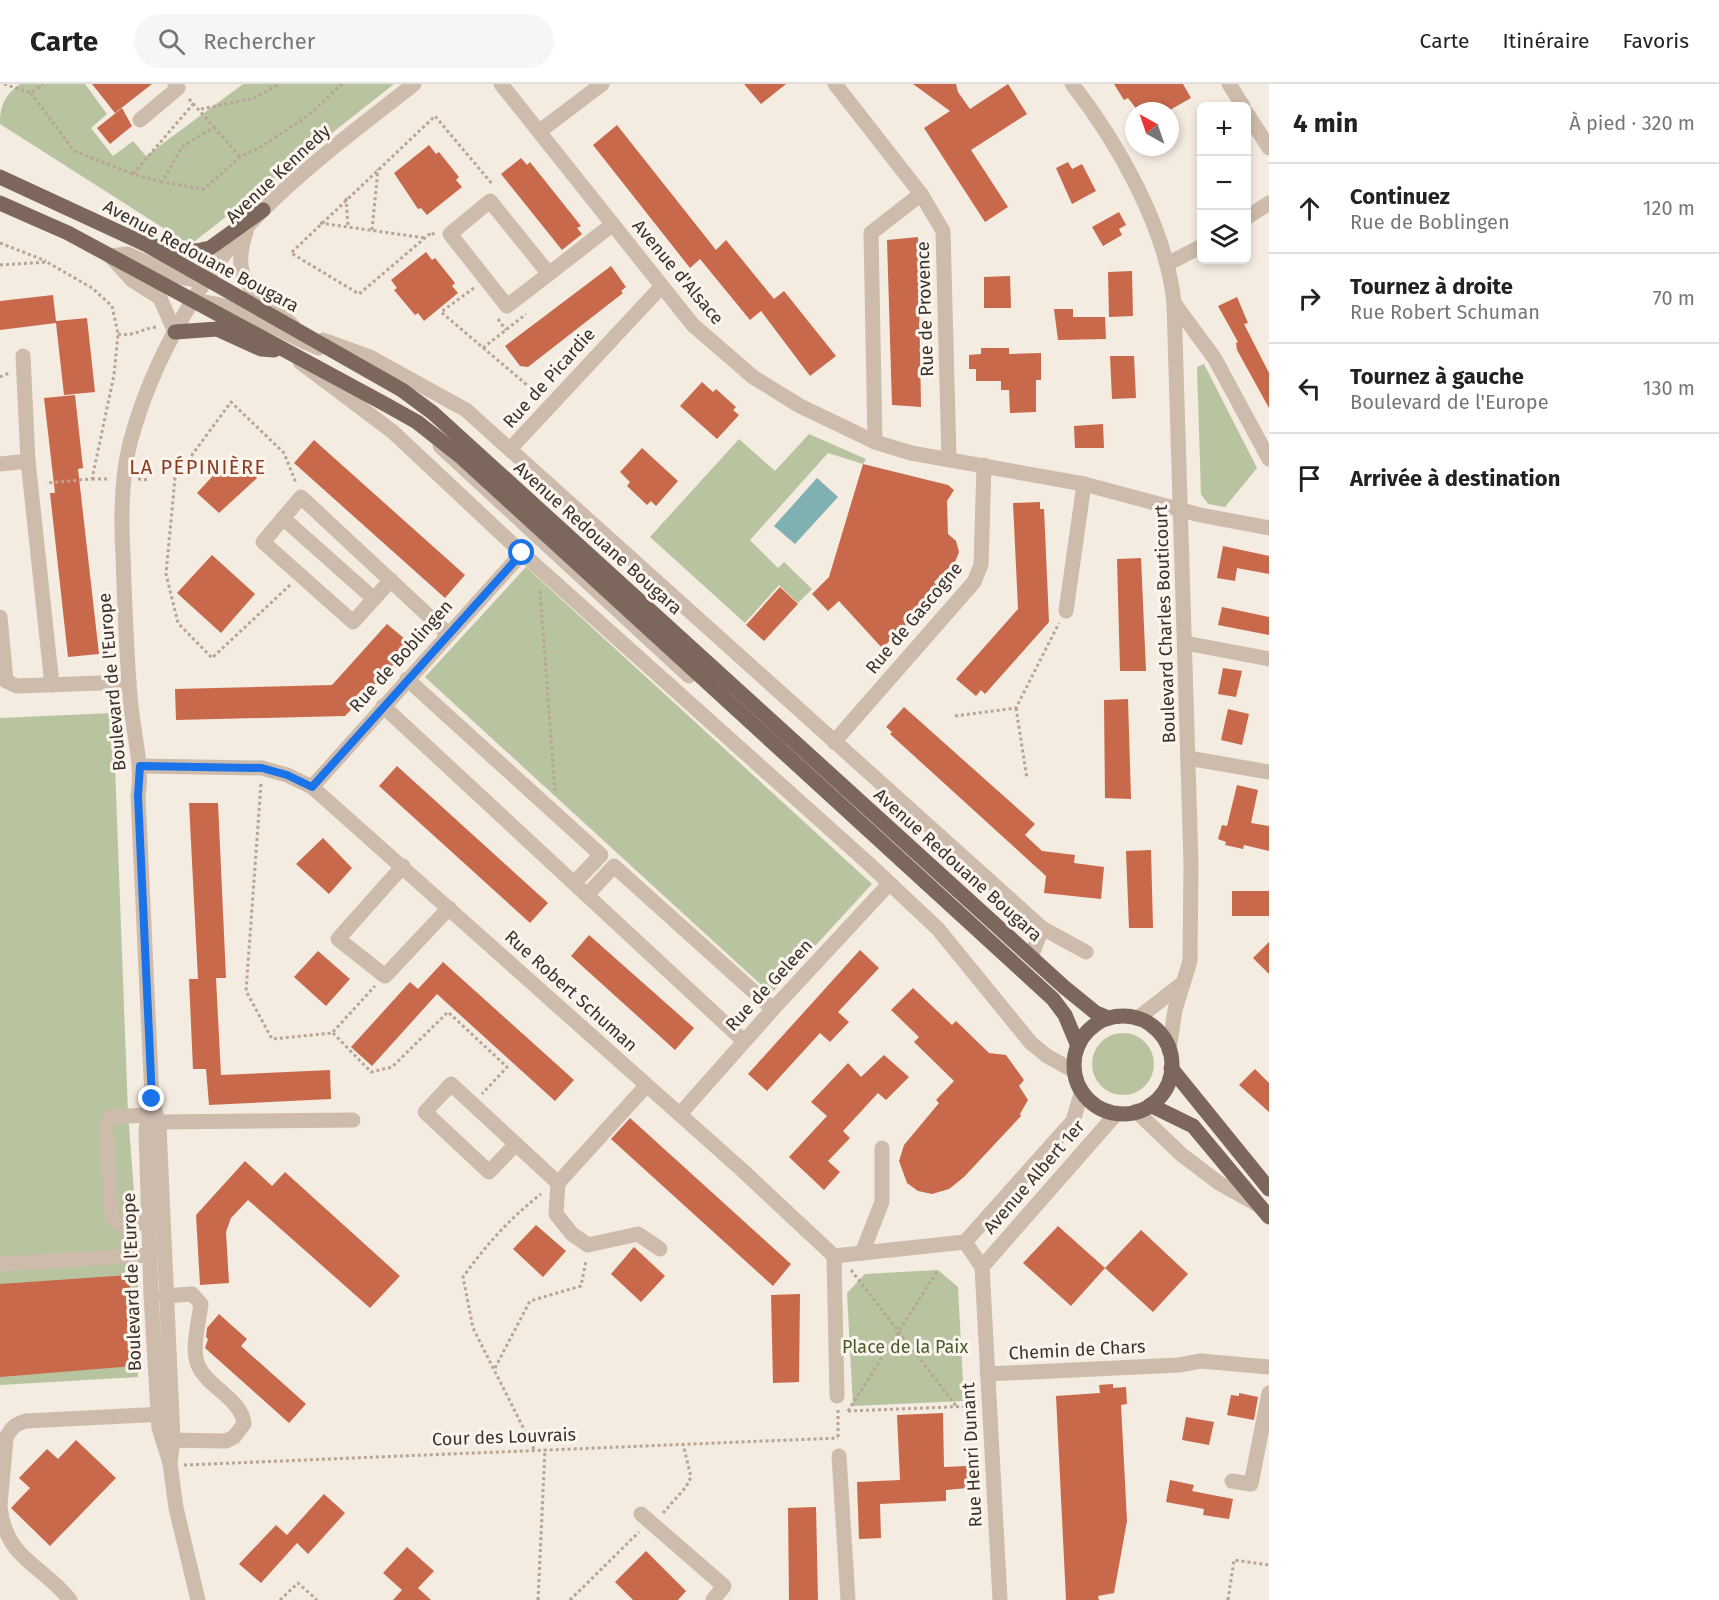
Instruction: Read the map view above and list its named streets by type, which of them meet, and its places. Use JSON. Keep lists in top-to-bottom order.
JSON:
{
  "streets": {
    "main road": ["Avenue Redouane Bougara"],
    "street": [
      "Avenue Kennedy",
      "Avenue d'Alsace",
      "Rue de Provence",
      "Rue de Picardie",
      "Rue de Gascogne",
      "Boulevard Charles Bouticourt",
      "Rue de Boblingen",
      "Boulevard de l'Europe",
      "Rue de Geleen",
      "Rue Robert Schuman",
      "Avenue Albert 1er",
      "Chemin de Chars",
      "Rue Henri Dunant"
    ],
    "path": ["Cour des Louvrais"]
  },
  "crossings": [
    ["Avenue Kennedy", "Avenue Redouane Bougara"],
    ["Avenue Kennedy", "Boulevard de l'Europe"],
    ["Avenue Redouane Bougara", "Rue de Picardie"],
    ["Avenue Redouane Bougara", "Rue de Gascogne"],
    ["Avenue Redouane Bougara", "Boulevard Charles Bouticourt"],
    ["Avenue Redouane Bougara", "Rue de Boblingen"],
    ["Avenue Redouane Bougara", "Boulevard de l'Europe"],
    ["Avenue Redouane Bougara", "Rue de Geleen"],
    ["Avenue Redouane Bougara", "Avenue Albert 1er"],
    ["Avenue d'Alsace", "Rue de Provence"],
    ["Avenue d'Alsace", "Rue de Picardie"],
    ["Avenue d'Alsace", "Rue de Gascogne"],
    ["Avenue d'Alsace", "Boulevard Charles Bouticourt"],
    ["Boulevard Charles Bouticourt", "Avenue Albert 1er"],
    ["Rue de Boblingen", "Rue Robert Schuman"],
    ["Boulevard de l'Europe", "Rue Robert Schuman"],
    ["Boulevard de l'Europe", "Cour des Louvrais"],
    ["Rue de Geleen", "Rue Robert Schuman"],
    ["Avenue Albert 1er", "Rue Henri Dunant"],
    ["Chemin de Chars", "Rue Henri Dunant"]
  ],
  "districts": ["LA PÉPINIÈRE"],
  "parks": ["Place de la Paix"],
  "north": "top left",
  "page": {
    "header": "Carte",
    "search": "Rechercher",
    "nav": ["Carte", "Itinéraire", "Favoris"],
    "heading": ["4 min", "À pied · 320 m"],
    "map_buttons": ["+", "−"],
    "list": [
      ["Continuez", "Rue de Boblingen", "120 m"],
      ["Tournez à droite", "Rue Robert Schuman", "70 m"],
      ["Tournez à gauche", "Boulevard de l'Europe", "130 m"],
      "Arrivée à destination"
    ]
  }
}
